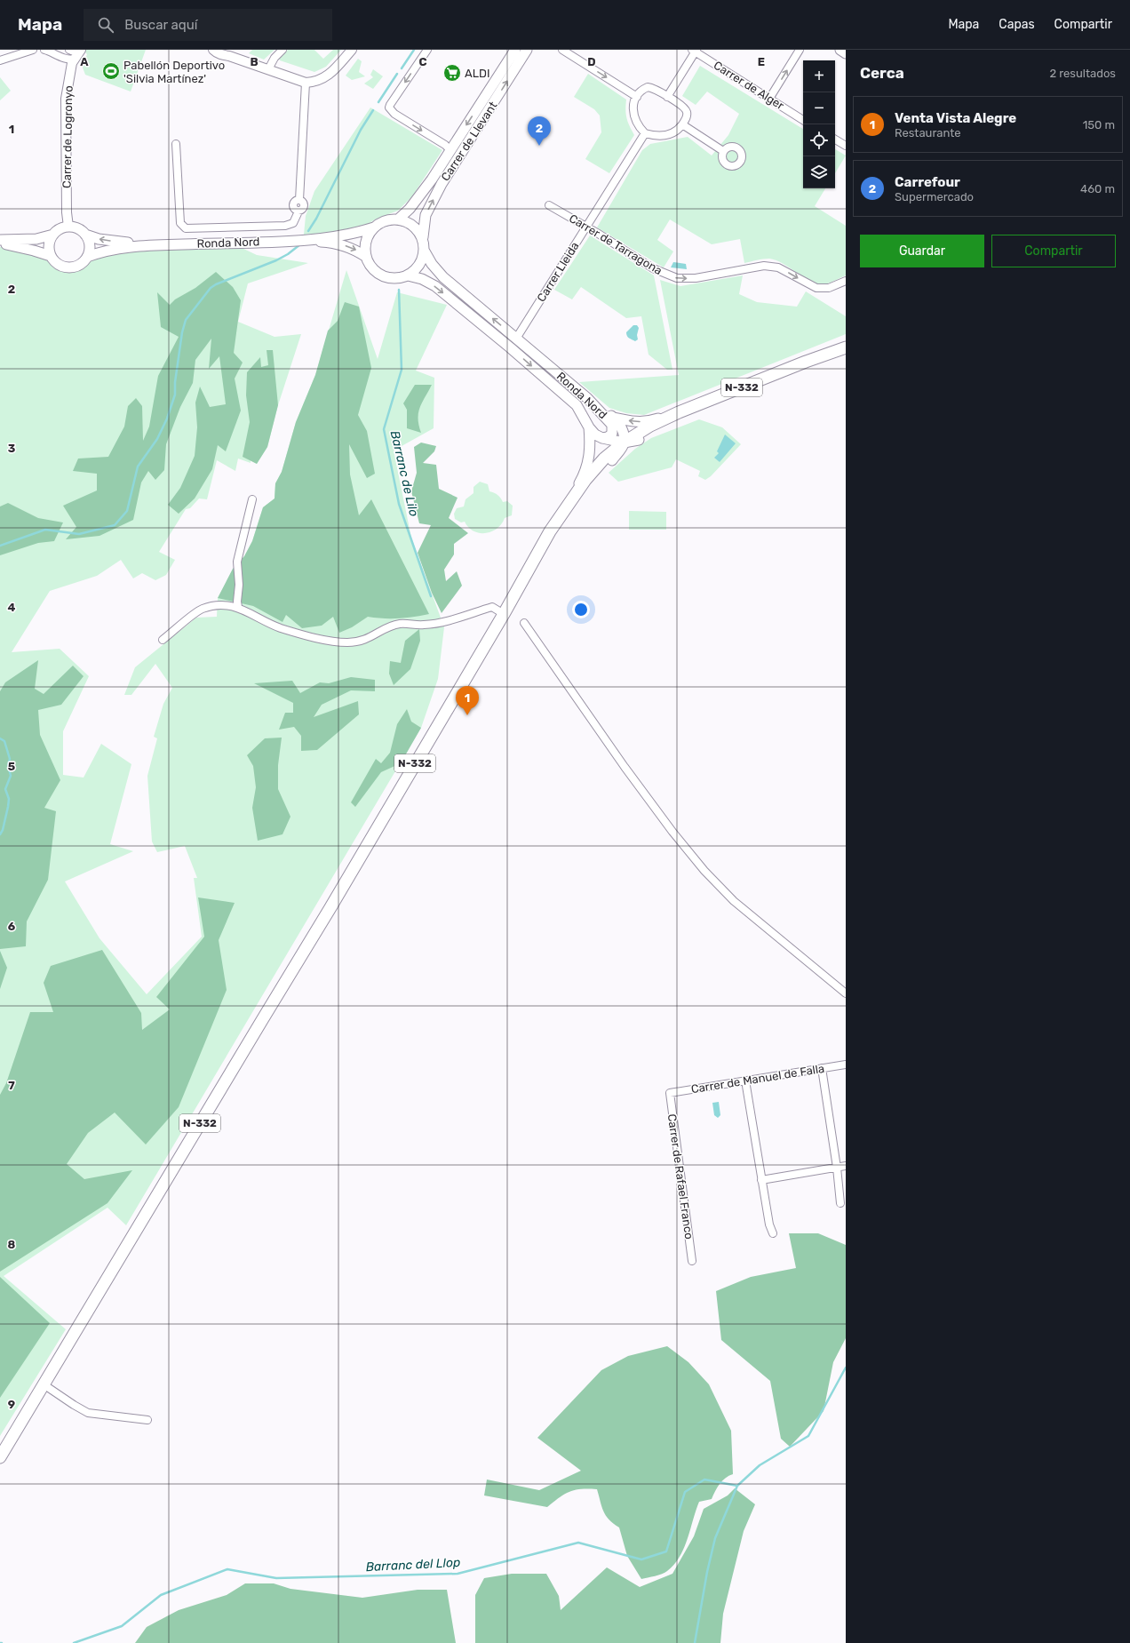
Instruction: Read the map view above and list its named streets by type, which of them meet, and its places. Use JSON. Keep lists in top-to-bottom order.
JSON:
{
  "streets": {
    "highway": ["N-332"],
    "main road": ["Carrer de Llevant", "Ronda Nord"],
    "street": [
      "Carrer de Alger",
      "Carrer de Logronyo",
      "Carrer de Tarragona",
      "Carrer Lleida",
      "Carrer de Manuel de Falla",
      "Carrer de Rafael Franco"
    ]
  },
  "crossings": [
    ["Carrer de Logronyo", "Ronda Nord"],
    ["Carrer de Llevant", "Ronda Nord"],
    ["Ronda Nord", "Carrer Lleida"],
    ["Carrer de Tarragona", "Carrer Lleida"],
    ["Carrer de Manuel de Falla", "Carrer de Rafael Franco"]
  ],
  "one_way": ["Carrer de Tarragona"],
  "water": ["Barranc de Lilo", "Barranc del Llop"],
  "places": {
    "sports": ["Pabellón Deportivo 'Silvia Martínez'"],
    "supermarket": ["ALDI"]
  },
  "page": {
    "header": "Mapa",
    "search": "Buscar aquí",
    "nav": ["Mapa", "Capas", "Compartir"],
    "heading": ["Cerca", "2 resultados"],
    "map_buttons": ["+", "−"],
    "list": [
      {
        "mark": "1",
        "name": "Venta Vista Alegre",
        "note": "Restaurante",
        "value": "150 m"
      },
      {
        "mark": "2",
        "name": "Carrefour",
        "note": "Supermercado",
        "value": "460 m"
      }
    ],
    "pins": ["2", "1"],
    "buttons": ["Guardar", "Compartir"]
  },
  "grid": {
    "columns": [
      "A",
      "B",
      "C",
      "D",
      "E"
    ],
    "rows": [
      "1",
      "2",
      "3",
      "4",
      "5",
      "6",
      "7",
      "8",
      "9"
    ]
  }
}
